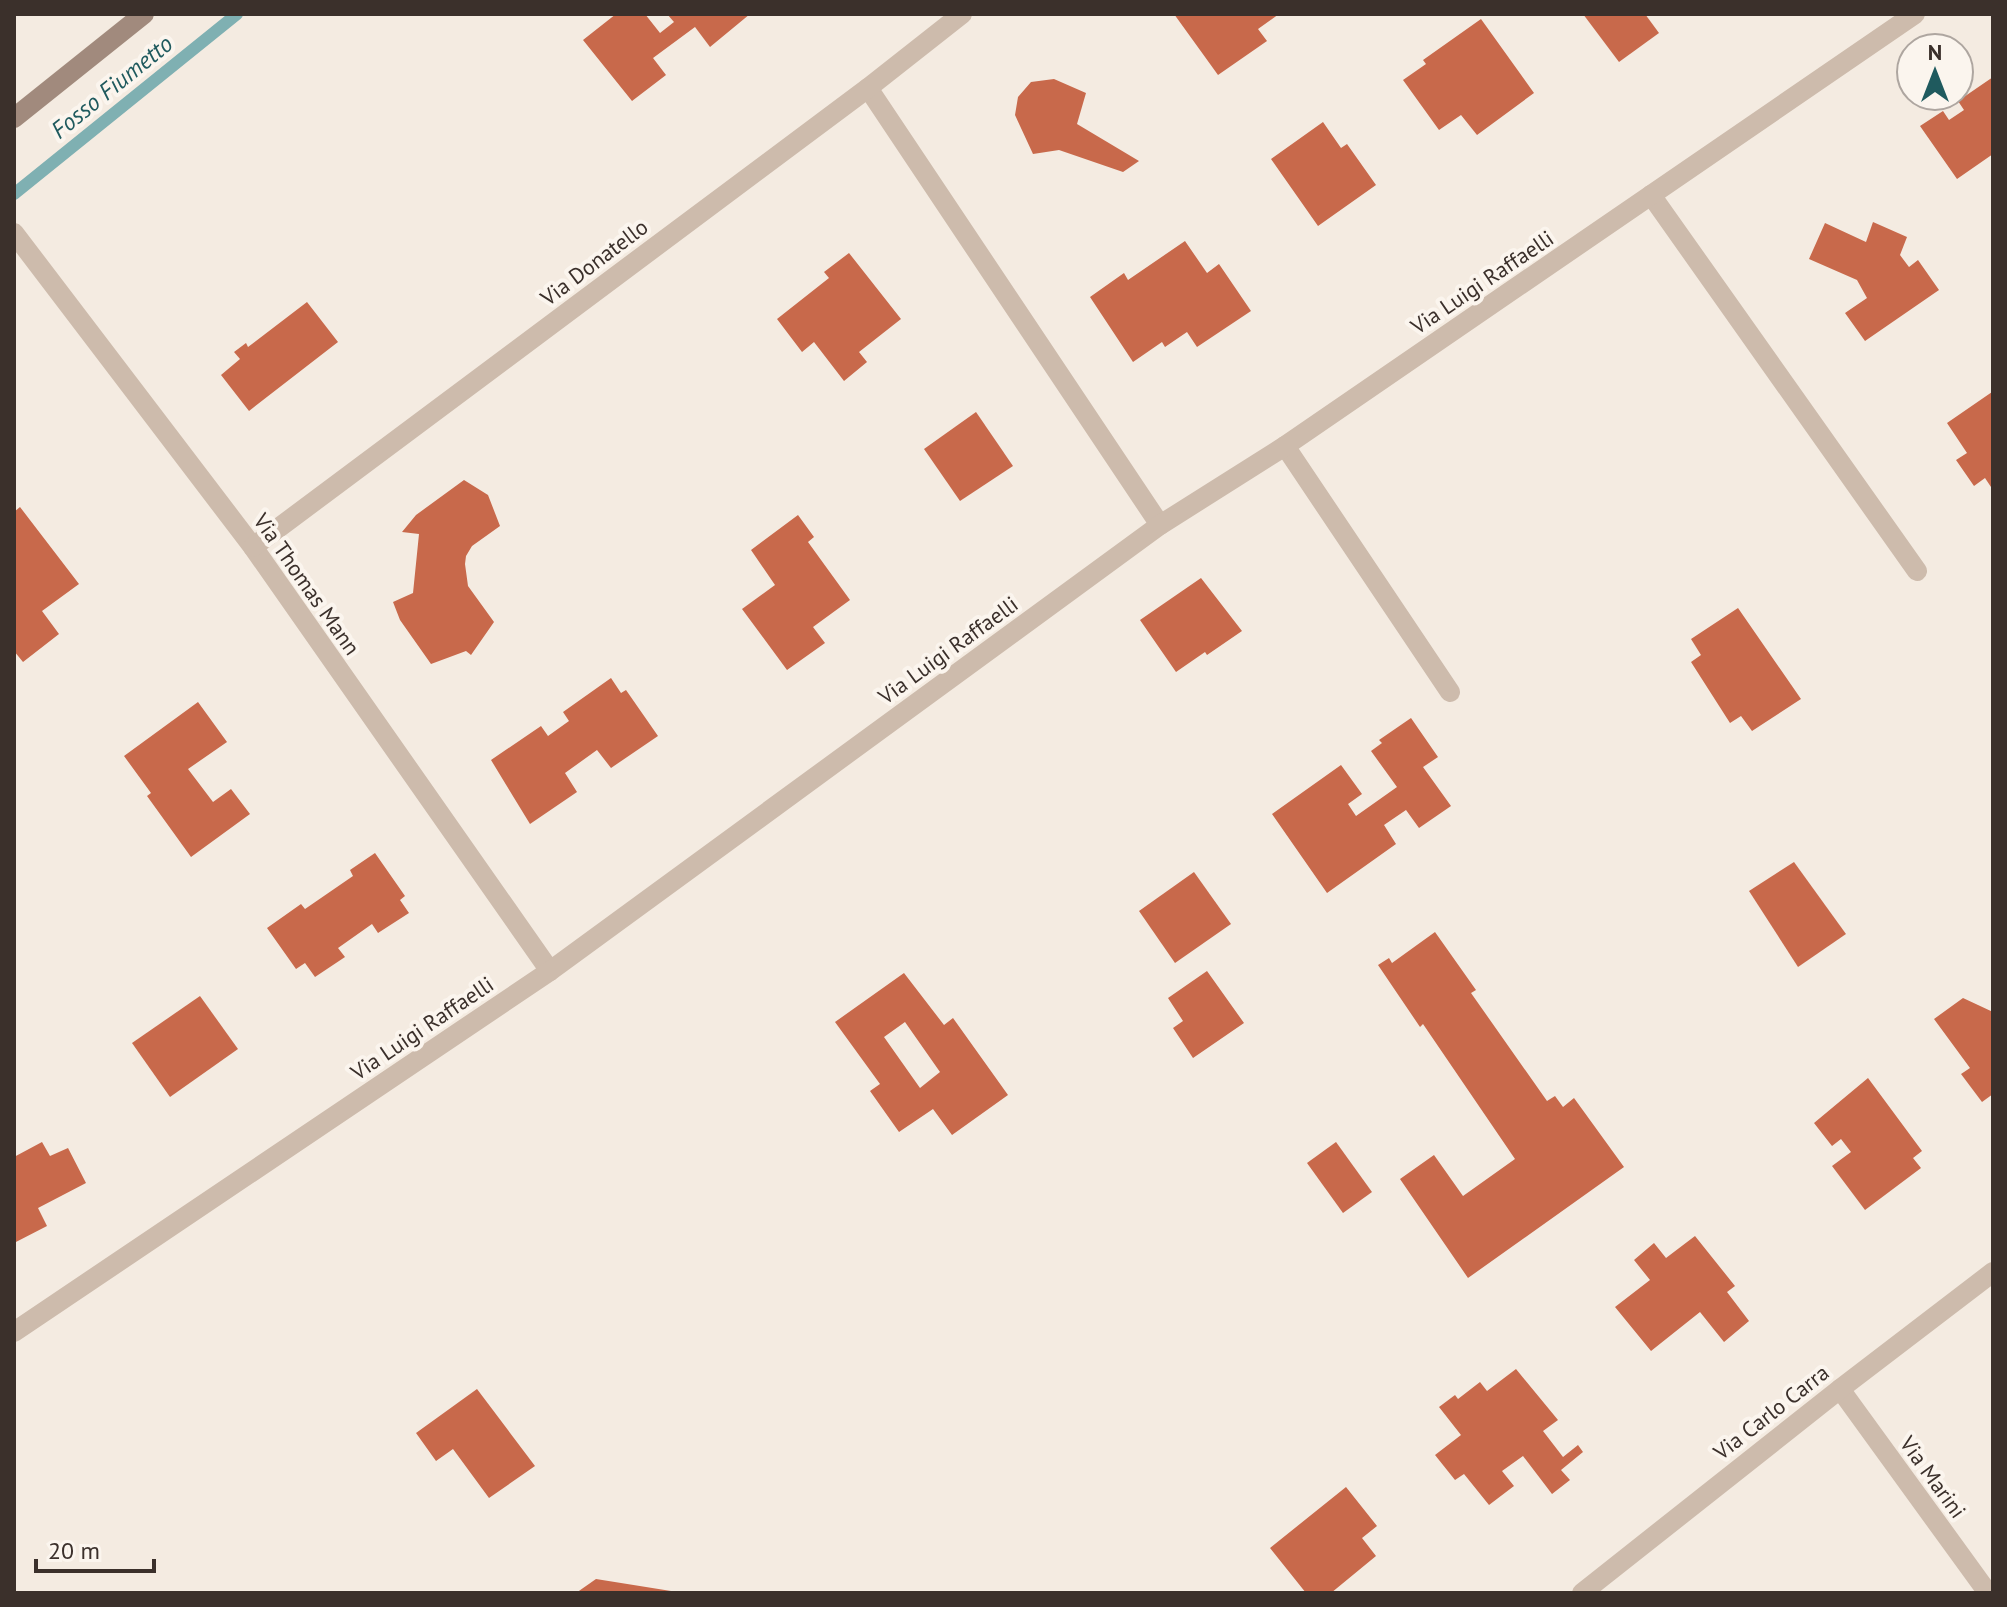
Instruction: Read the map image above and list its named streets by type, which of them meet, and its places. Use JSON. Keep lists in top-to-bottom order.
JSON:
{
  "streets": {
    "street": [
      "Via Donatello",
      "Via Luigi Raffaelli",
      "Via Thomas Mann",
      "Via Carlo Carra",
      "Via Marini"
    ]
  },
  "crossings": [
    ["Via Donatello", "Via Thomas Mann"],
    ["Via Luigi Raffaelli", "Via Thomas Mann"],
    ["Via Carlo Carra", "Via Marini"]
  ],
  "water": ["Fosso Fiumetto"],
  "scale_bar": "20 m",
  "north": "top"
}
